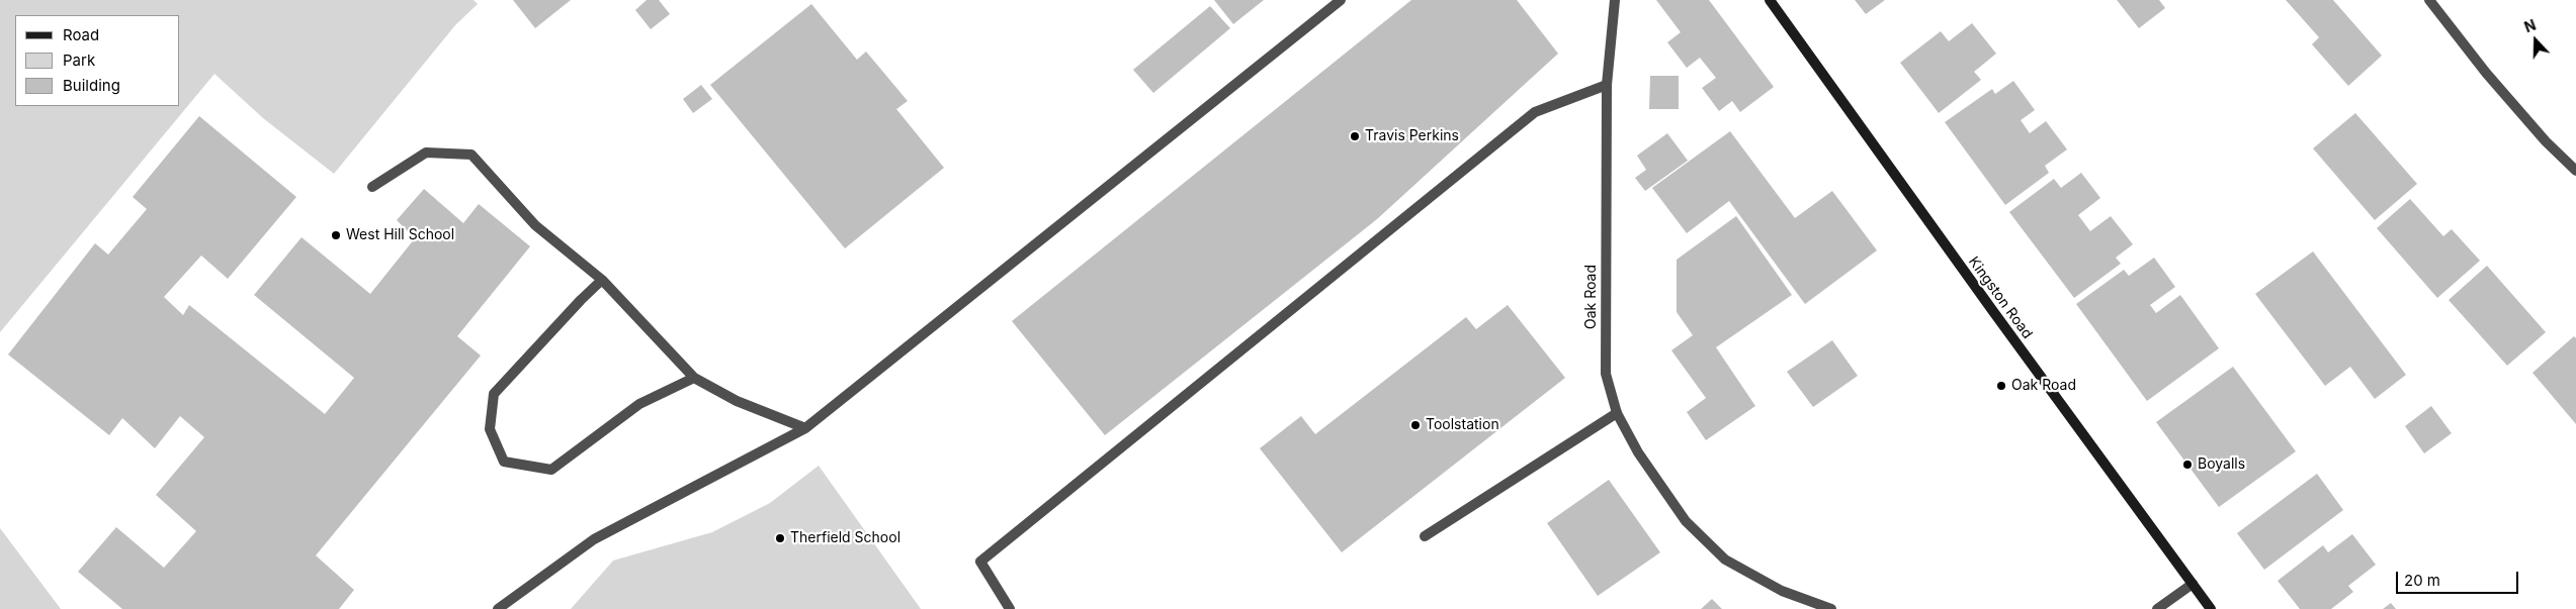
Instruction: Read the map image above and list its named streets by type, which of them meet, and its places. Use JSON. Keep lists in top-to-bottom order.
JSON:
{
  "streets": {
    "main road": ["Kingston Road"],
    "street": ["Oak Road"]
  },
  "places": [
    "Travis Perkins",
    "West Hill School",
    "Oak Road",
    "Toolstation",
    "Boyalls",
    "Therfield School"
  ],
  "legend": ["Road", "Park", "Building"],
  "scale_bar": "20 m",
  "north": "top"
}
